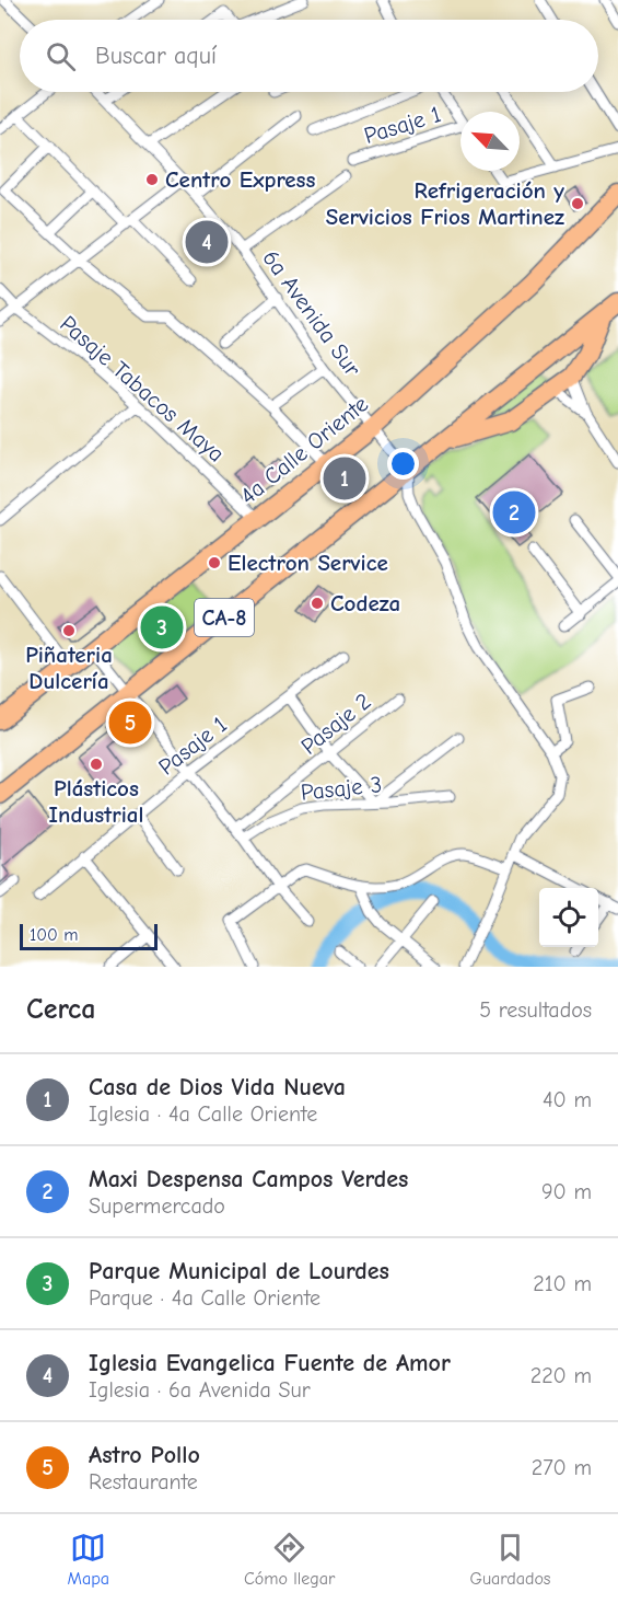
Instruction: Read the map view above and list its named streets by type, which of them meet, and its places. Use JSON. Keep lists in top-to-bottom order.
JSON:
{
  "streets": {
    "highway": ["4a Calle Oriente", "CA-8"],
    "street": [
      "Pasaje 1",
      "6a Avenida Sur",
      "Pasaje Tabacos Maya",
      "Pasaje 2",
      "Pasaje 3"
    ]
  },
  "crossings": [
    ["6a Avenida Sur", "4a Calle Oriente"],
    ["6a Avenida Sur", "CA-8"],
    ["Pasaje Tabacos Maya", "4a Calle Oriente"]
  ],
  "places": [
    "Centro Express",
    "Refrigeración y Servicios Frios Martinez",
    "Electron Service",
    "Codeza",
    "Piñateria Dulcería",
    "Plásticos Industrial"
  ],
  "scale_bar": "100 m",
  "north": "top left",
  "page": {
    "search": "Buscar aquí",
    "pins": [
      "4",
      "1",
      "2",
      "3",
      "5"
    ],
    "scale": "100 m",
    "heading": ["Cerca", "5 resultados"],
    "list": [
      {
        "mark": "1",
        "name": "Casa de Dios Vida Nueva",
        "note": "Iglesia · 4a Calle Oriente",
        "value": "40 m"
      },
      {
        "mark": "2",
        "name": "Maxi Despensa Campos Verdes",
        "note": "Supermercado",
        "value": "90 m"
      },
      {
        "mark": "3",
        "name": "Parque Municipal de Lourdes",
        "note": "Parque · 4a Calle Oriente",
        "value": "210 m"
      },
      {
        "mark": "4",
        "name": "Iglesia Evangelica Fuente de Amor",
        "note": "Iglesia · 6a Avenida Sur",
        "value": "220 m"
      },
      {
        "mark": "5",
        "name": "Astro Pollo",
        "note": "Restaurante",
        "value": "270 m"
      }
    ],
    "nav": ["Mapa", "Cómo llegar", "Guardados"]
  }
}
